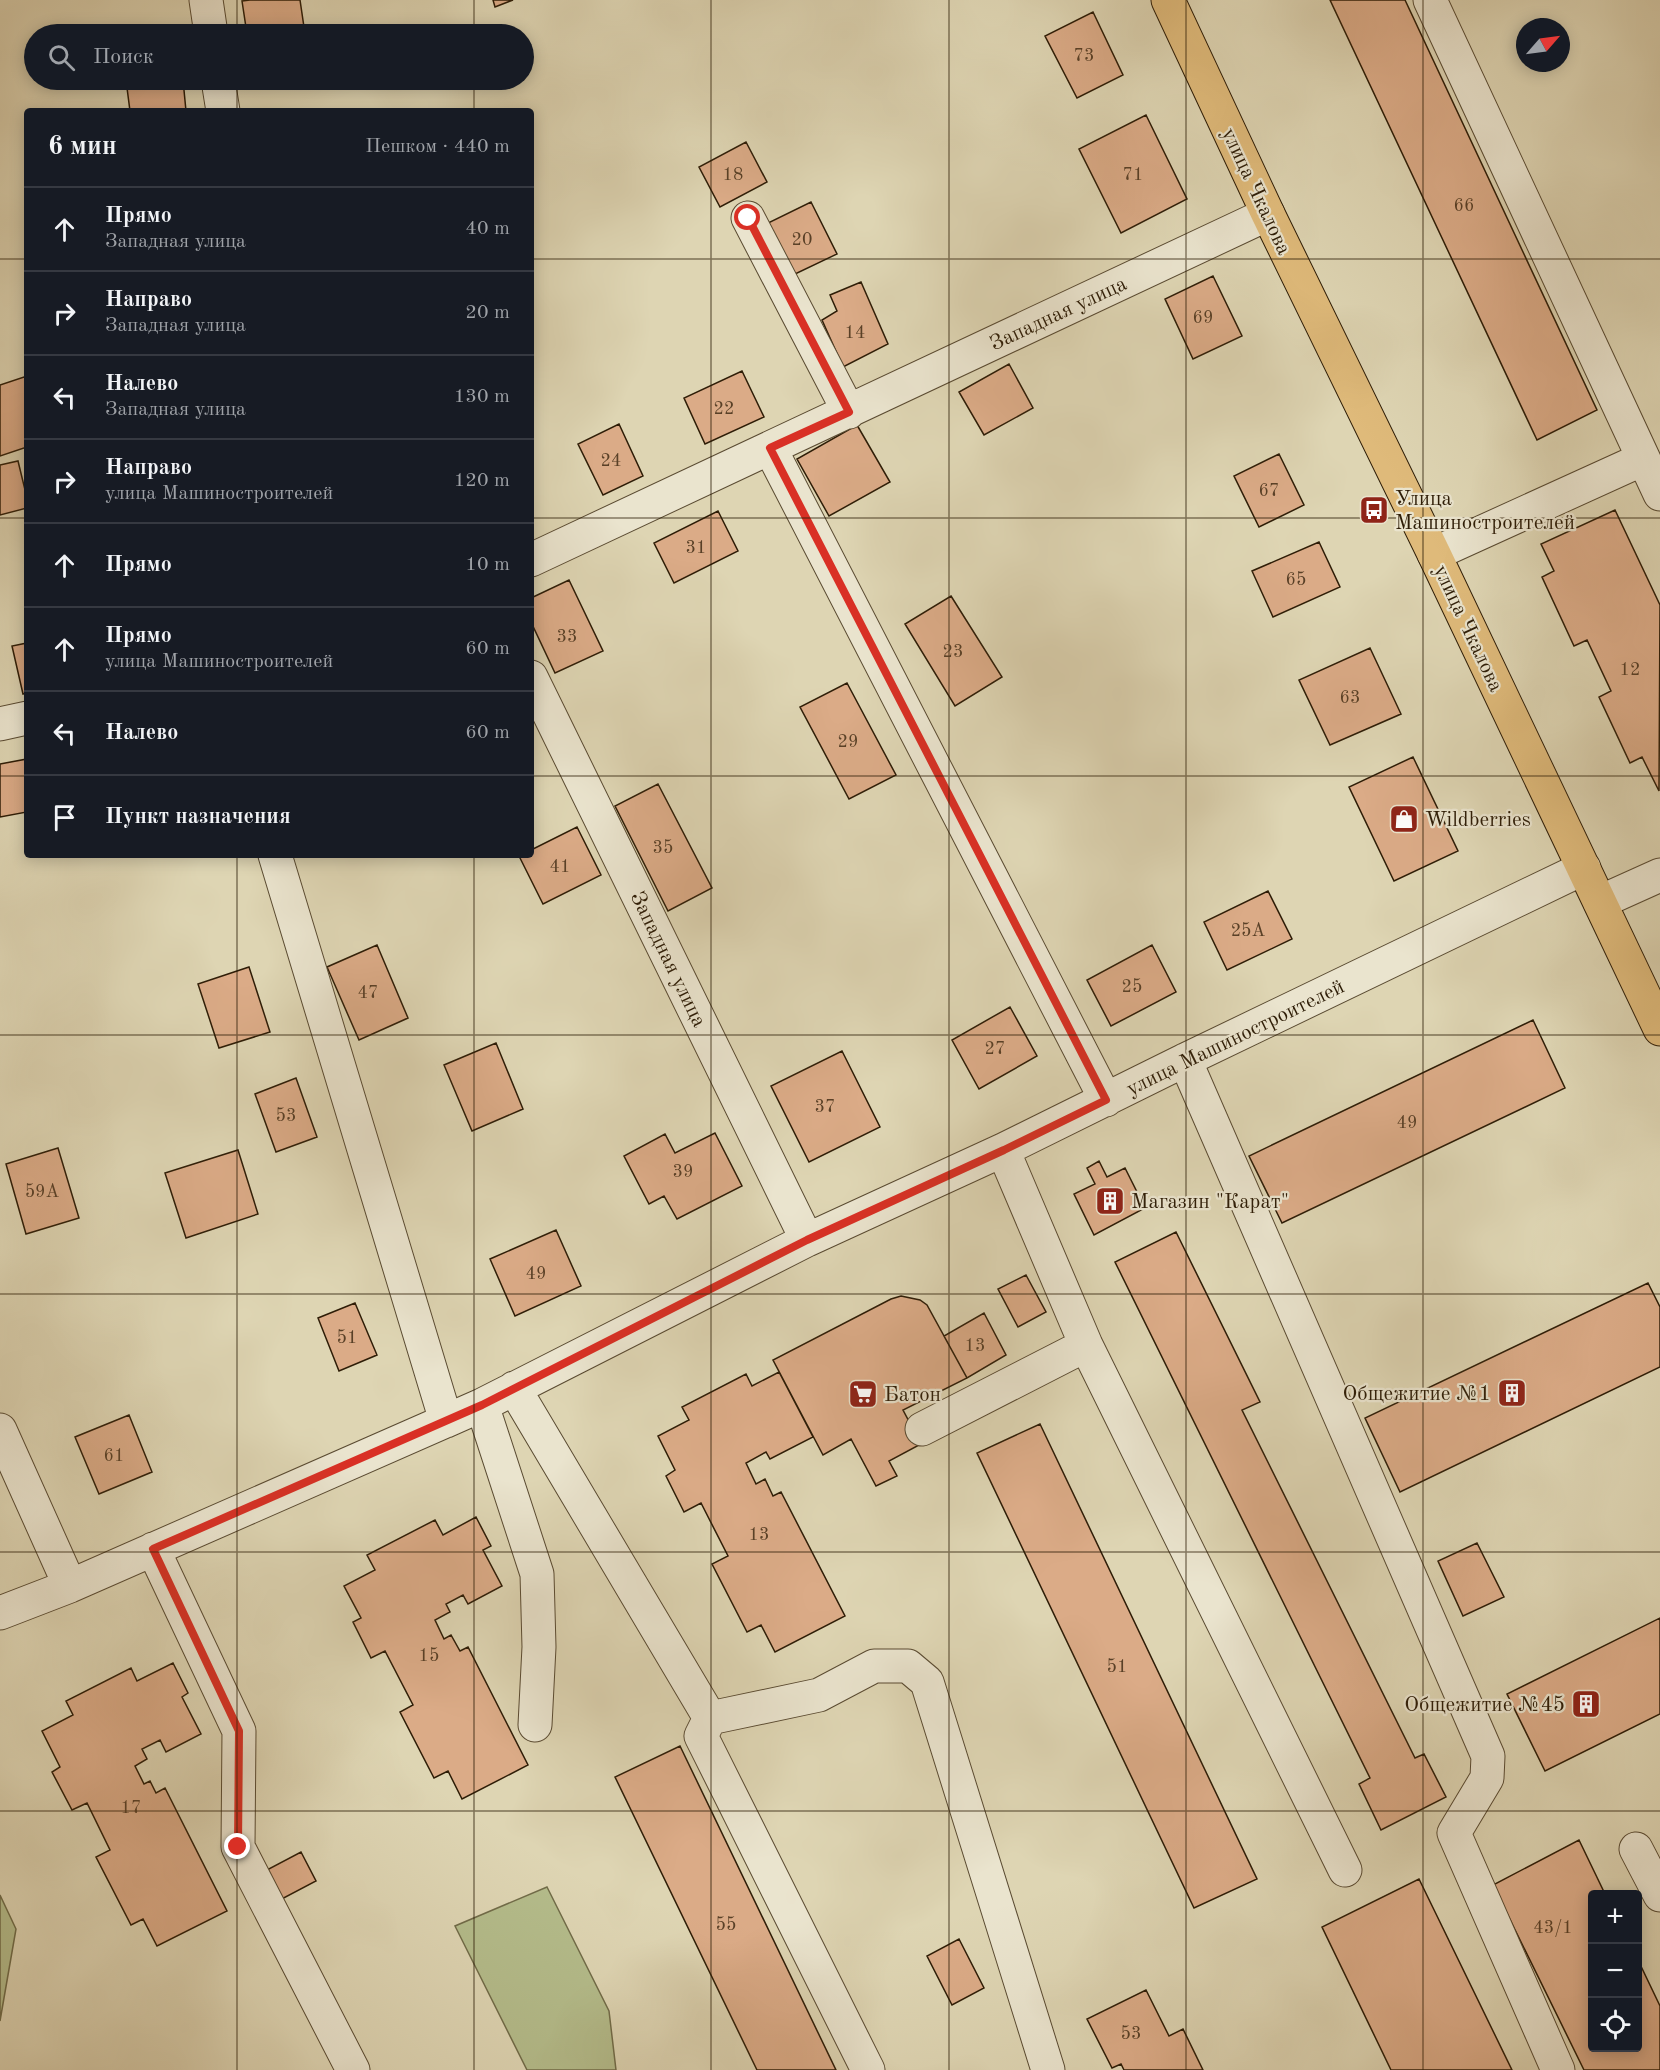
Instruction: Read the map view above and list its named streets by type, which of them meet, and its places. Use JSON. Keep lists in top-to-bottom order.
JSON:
{
  "streets": {
    "main road": ["улица Чкалова"],
    "street": ["Западная улица", "улица Машиностроителей"]
  },
  "crossings": [
    ["улица Чкалова", "Западная улица"],
    ["улица Чкалова", "улица Машиностроителей"],
    ["Западная улица", "улица Машиностроителей"]
  ],
  "places": {
    "bus stop": ["Улица Машиностроителей"],
    "shop": ["Wildberries"],
    "building": ["Магазин \"Карат\"", "Общежитие №1", "Общежитие №45"],
    "supermarket": ["Батон"]
  },
  "house_numbers": [
    "73",
    "18",
    "71",
    "66",
    "20",
    "69",
    "14",
    "22",
    "24",
    "67",
    "31",
    "65",
    "33",
    "23",
    "12",
    "63",
    "29",
    "35",
    "41",
    "25А",
    "25",
    "47",
    "27",
    "37",
    "53",
    "49",
    "39",
    "59А",
    "49",
    "51",
    "13",
    "61",
    "13",
    "15",
    "51",
    "17",
    "55",
    "43/1",
    "53"
  ],
  "north": "top right",
  "page": {
    "search": "Поиск",
    "heading": ["6 мин", "Пешком · 440 m"],
    "list": [
      ["Прямо", "Западная улица", "40 m"],
      ["Направо", "Западная улица", "20 m"],
      ["Налево", "Западная улица", "130 m"],
      ["Направо", "улица Машиностроителей", "120 m"],
      ["Прямо", "10 m"],
      ["Прямо", "улица Машиностроителей", "60 m"],
      ["Налево", "60 m"],
      "Пункт назначения"
    ],
    "map_buttons": ["+", "−"]
  }
}
